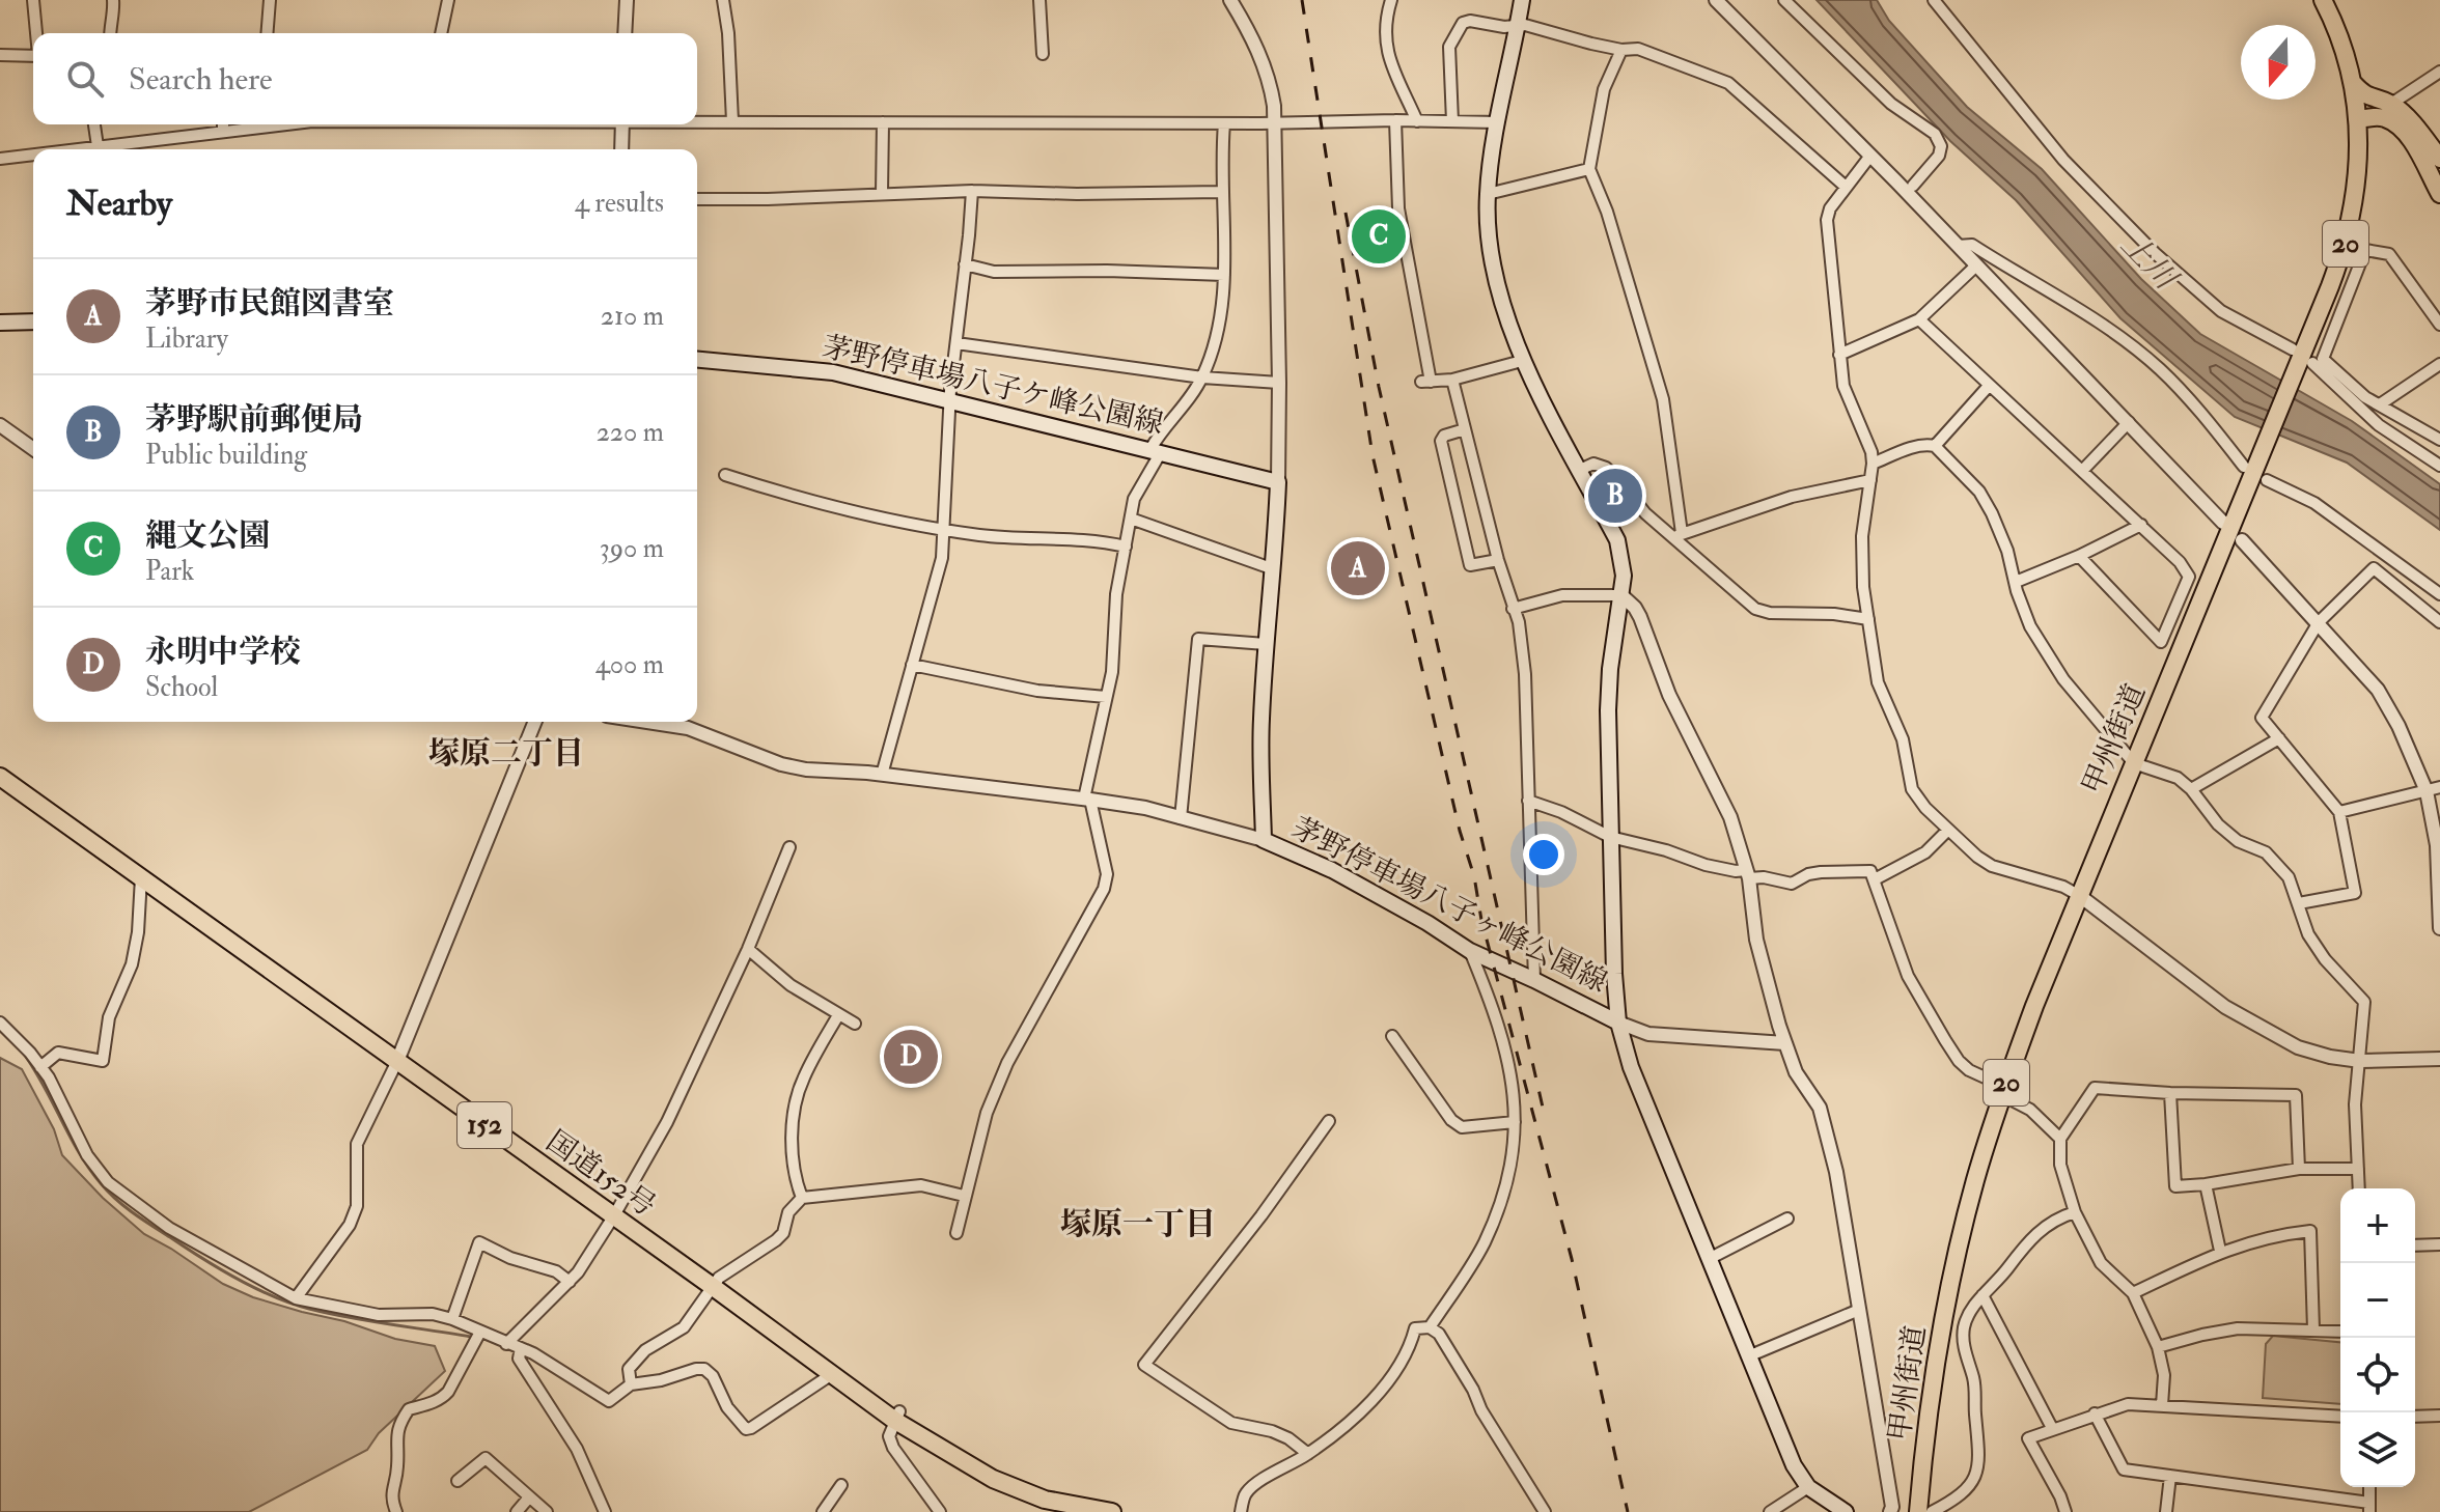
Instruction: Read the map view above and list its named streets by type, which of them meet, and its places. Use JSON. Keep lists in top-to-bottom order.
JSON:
{
  "streets": {
    "highway": [
      "20",
      "甲州街道",
      "152",
      "国道152号"
    ],
    "main road": ["茅野停車場八子ケ峰公園線", "茅野停車場八子ヶ峰公園線"]
  },
  "crossings": [
    ["茅野停車場八子ケ峰公園線", "茅野停車場八子ヶ峰公園線"]
  ],
  "districts": ["塚原二丁目", "塚原一丁目"],
  "water": ["上川"],
  "north": "bottom",
  "page": {
    "search": "Search here",
    "heading": ["Nearby", "4 results"],
    "pins": [
      "C",
      "B",
      "A",
      "D"
    ],
    "list": [
      {
        "mark": "A",
        "name": "茅野市民館図書室",
        "note": "Library",
        "value": "210 m"
      },
      {
        "mark": "B",
        "name": "茅野駅前郵便局",
        "note": "Public building",
        "value": "220 m"
      },
      {
        "mark": "C",
        "name": "縄文公園",
        "note": "Park",
        "value": "390 m"
      },
      {
        "mark": "D",
        "name": "永明中学校",
        "note": "School",
        "value": "400 m"
      }
    ],
    "map_buttons": ["+", "−"]
  }
}
